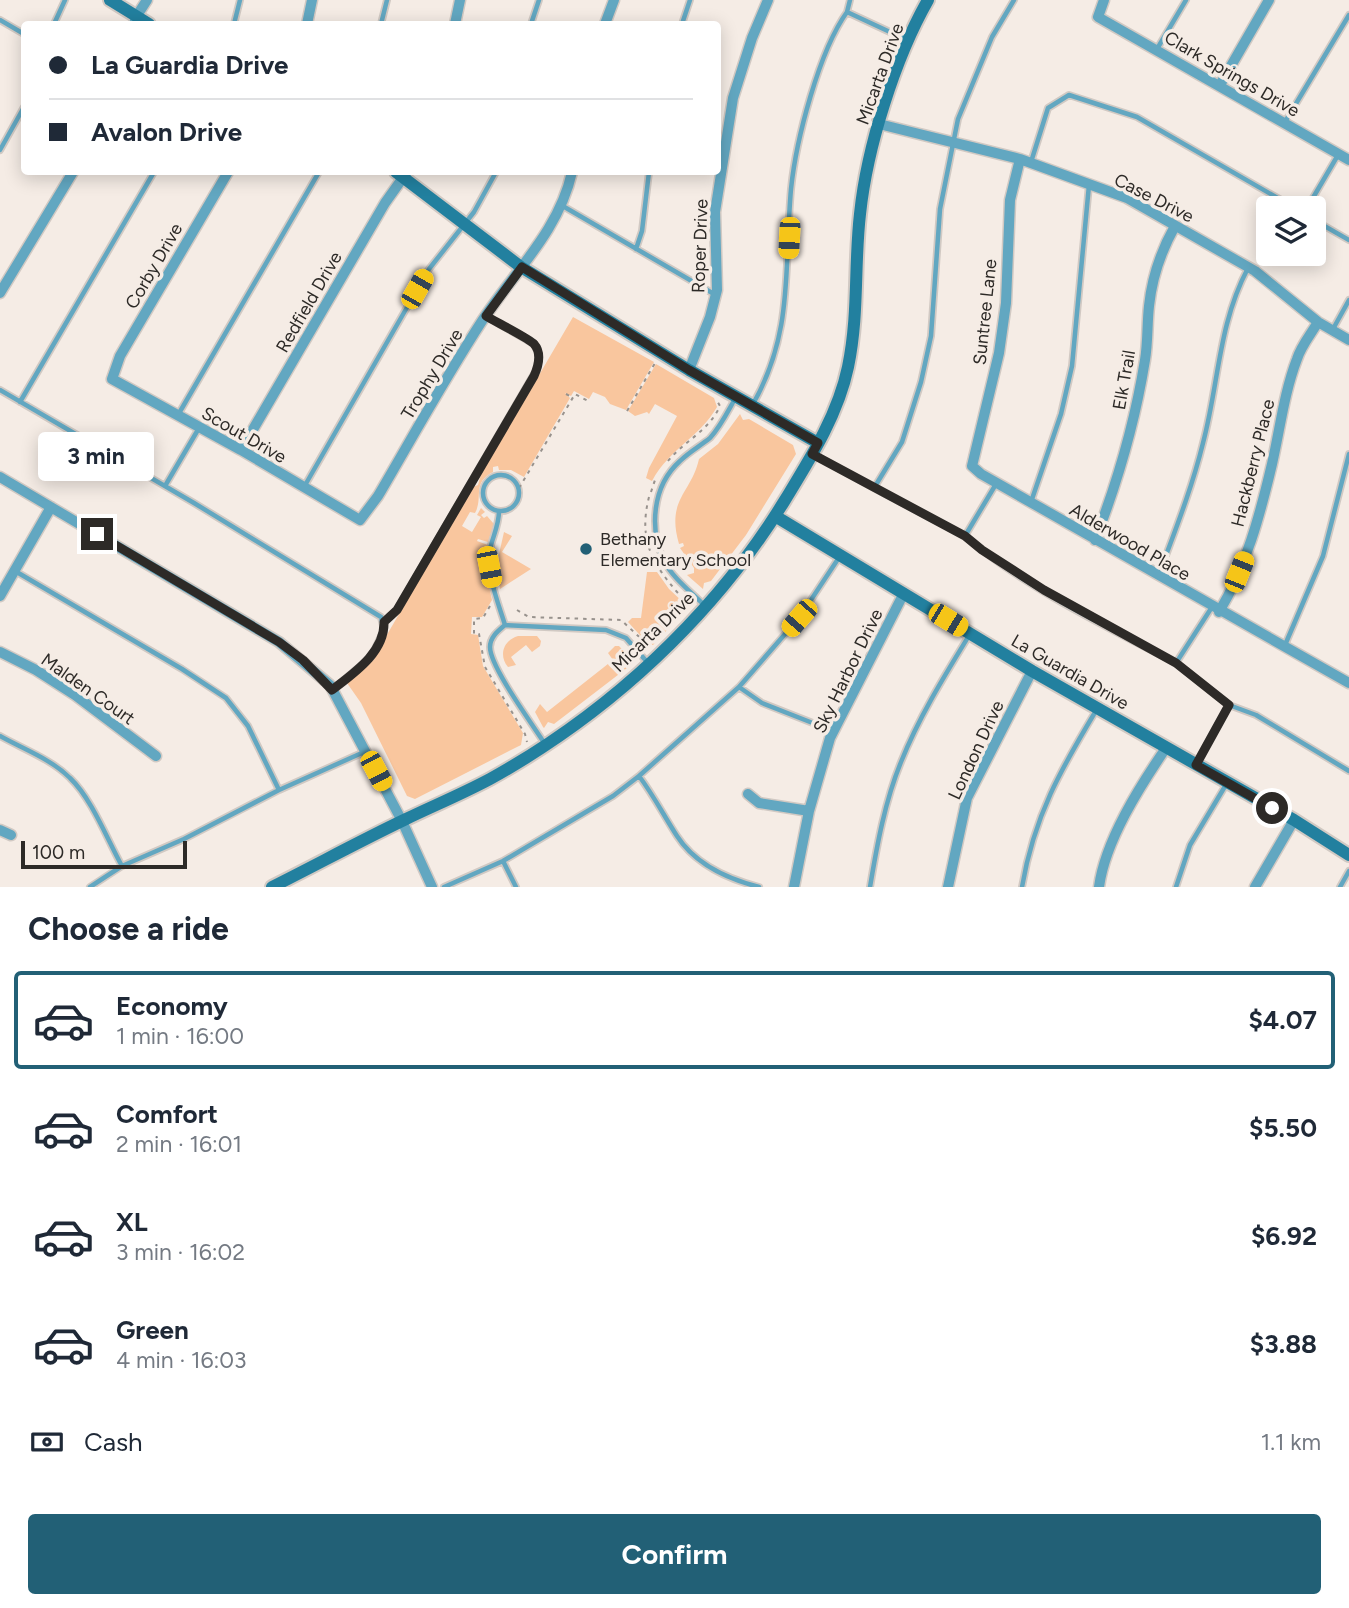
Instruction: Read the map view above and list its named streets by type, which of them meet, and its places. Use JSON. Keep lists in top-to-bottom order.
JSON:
{
  "streets": {
    "street": [
      "Micarta Drive",
      "Clark Springs Drive",
      "Case Drive",
      "Roper Drive",
      "Corby Drive",
      "Redfield Drive",
      "Suntree Lane",
      "Trophy Drive",
      "Elk Trail",
      "Scout Drive",
      "Hackberry Place",
      "Alderwood Place",
      "Sky Harbor Drive",
      "La Guardia Drive",
      "Malden Court",
      "London Drive"
    ]
  },
  "crossings": [
    ["Micarta Drive", "Case Drive"],
    ["Micarta Drive", "La Guardia Drive"],
    ["Case Drive", "Suntree Lane"],
    ["Case Drive", "Elk Trail"],
    ["Case Drive", "Hackberry Place"],
    ["Corby Drive", "Scout Drive"],
    ["Redfield Drive", "Scout Drive"],
    ["Suntree Lane", "Alderwood Place"],
    ["Trophy Drive", "Scout Drive"],
    ["Elk Trail", "Alderwood Place"],
    ["Hackberry Place", "Alderwood Place"],
    ["Sky Harbor Drive", "La Guardia Drive"],
    ["La Guardia Drive", "London Drive"]
  ],
  "places": ["Bethany Elementary School"],
  "scale_bar": "100 m",
  "page": {
    "banner": ["La Guardia Drive", "Avalon Drive"],
    "bubble": "3 min",
    "scale": "100 m",
    "heading": "Choose a ride",
    "list": [
      {
        "name": "Economy",
        "note": "1 min · 16:00",
        "value": "$4.07"
      },
      {
        "name": "Comfort",
        "note": "2 min · 16:01",
        "value": "$5.50"
      },
      {
        "name": "XL",
        "note": "3 min · 16:02",
        "value": "$6.92"
      },
      {
        "name": "Green",
        "note": "4 min · 16:03",
        "value": "$3.88"
      }
    ],
    "pay": ["Cash", "1.1 km"],
    "buttons": "Confirm"
  }
}
